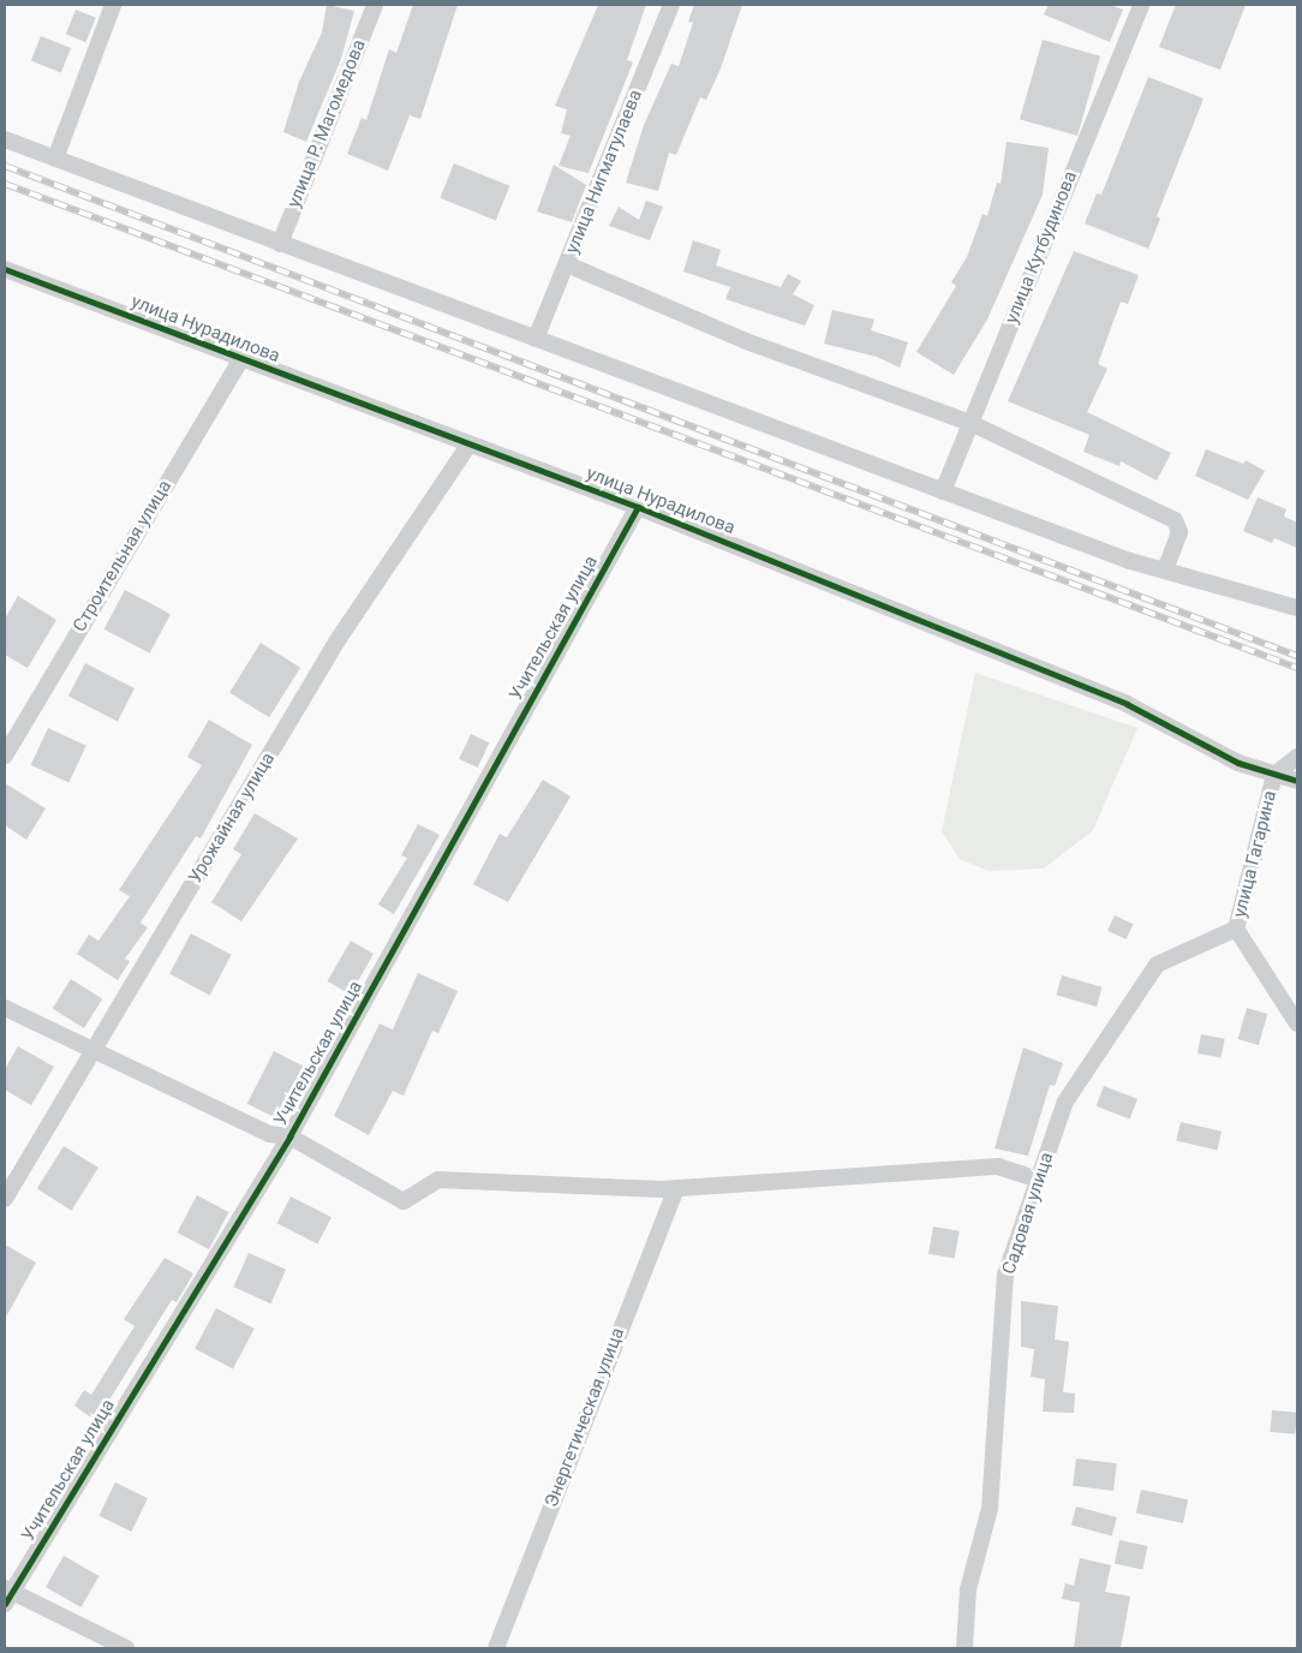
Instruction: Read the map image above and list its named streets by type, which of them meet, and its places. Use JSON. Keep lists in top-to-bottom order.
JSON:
{
  "streets": {
    "street": [
      "улица Р. Магомедова",
      "улица Нигматулаева",
      "улица Кутбудинова",
      "улица Нурадилова",
      "Строительная улица",
      "Учительская улица",
      "Урожайная улица",
      "улица Гагарина",
      "Садовая улица",
      "Энергетическая улица"
    ]
  },
  "crossings": [
    ["улица Нурадилова", "Строительная улица"],
    ["улица Нурадилова", "Учительская улица"],
    ["улица Нурадилова", "Урожайная улица"],
    ["улица Нурадилова", "улица Гагарина"],
    ["улица Гагарина", "Садовая улица"]
  ]
}
